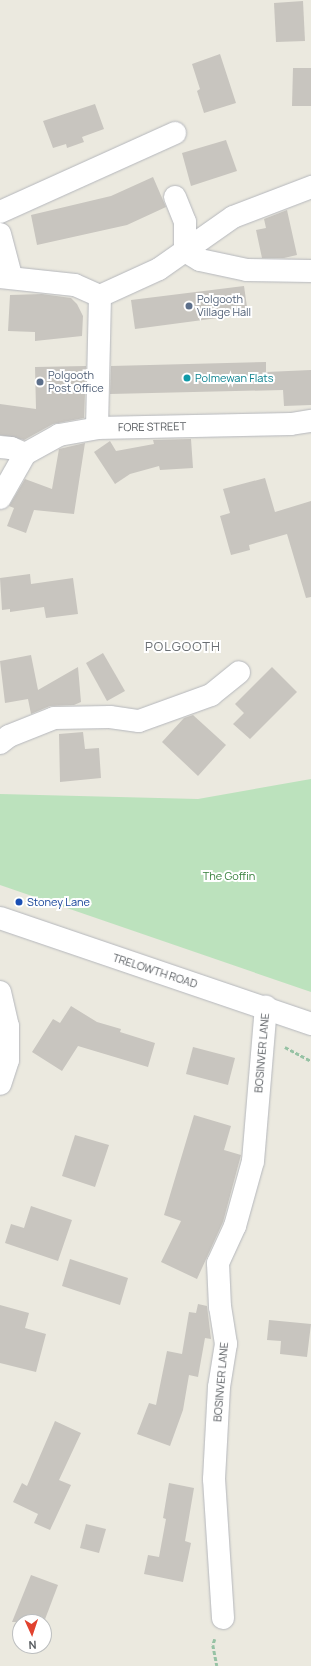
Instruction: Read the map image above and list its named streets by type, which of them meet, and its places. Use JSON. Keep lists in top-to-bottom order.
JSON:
{
  "streets": {
    "street": ["FORE STREET", "TRELOWTH ROAD", "BOSINVER LANE"]
  },
  "crossings": [
    ["TRELOWTH ROAD", "BOSINVER LANE"]
  ],
  "districts": ["POLGOOTH"],
  "parks": ["The Goffin"],
  "places": [
    "Polgooth Village Hall",
    "Polmewan Flats",
    "Polgooth Post Office",
    "Stoney Lane"
  ],
  "north": "bottom"
}
